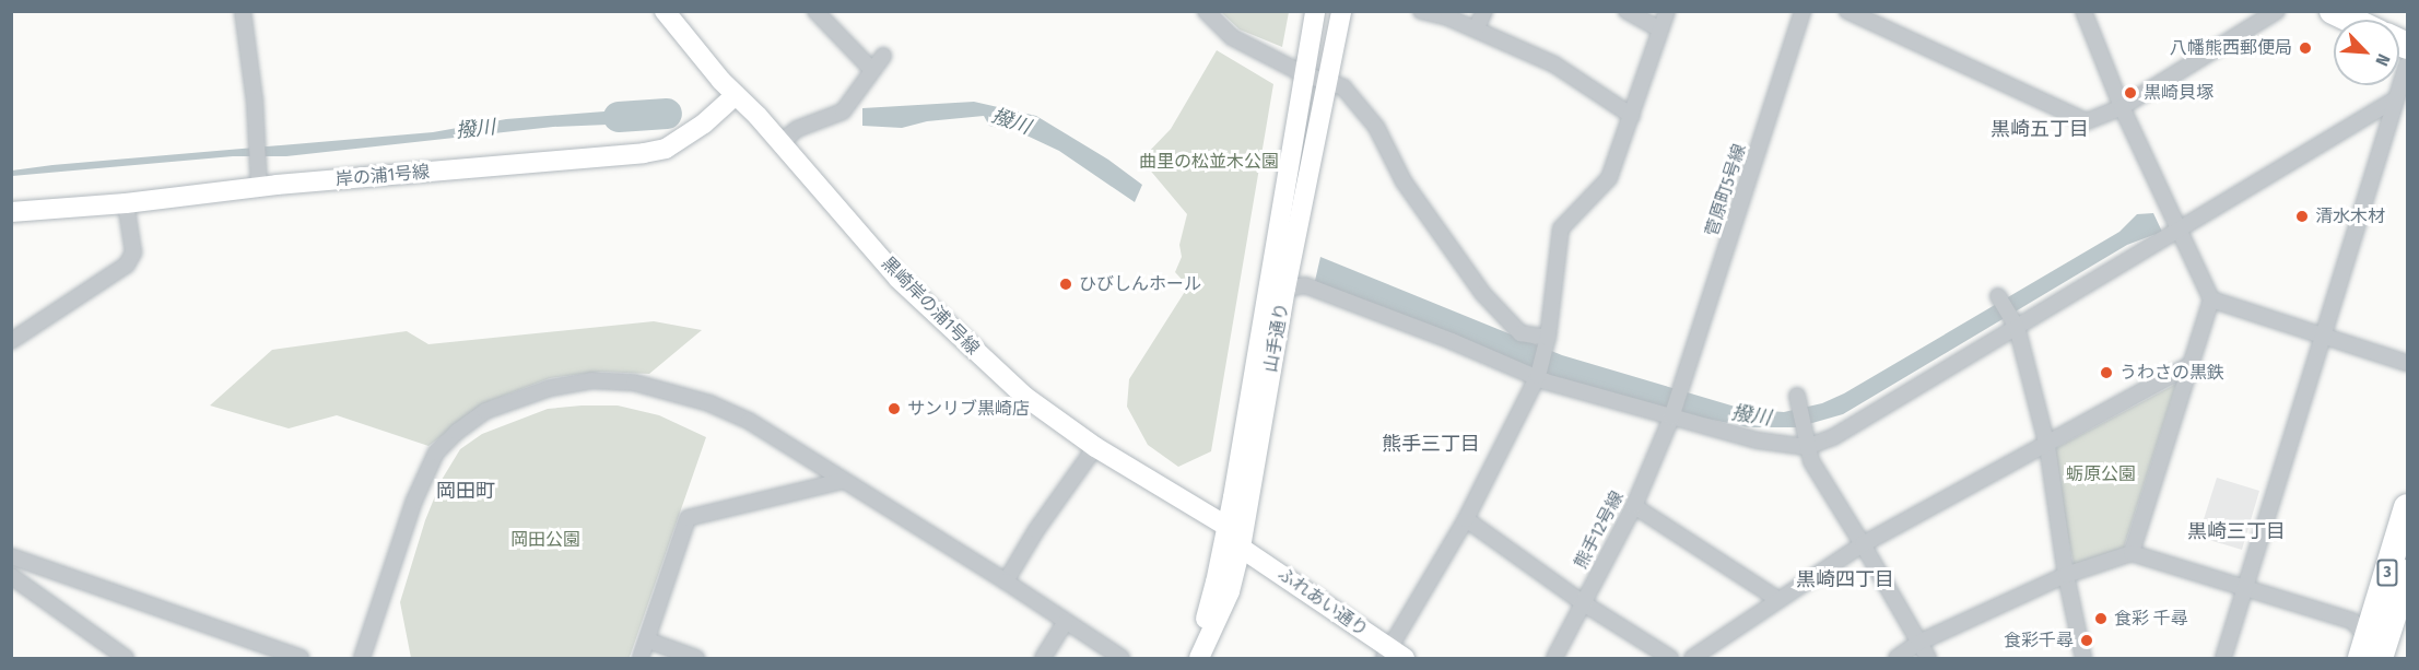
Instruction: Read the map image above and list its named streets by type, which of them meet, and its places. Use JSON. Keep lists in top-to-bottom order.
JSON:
{
  "streets": {
    "highway": ["3"],
    "street": [
      "岸の浦1号線",
      "菅原町5号線",
      "黒崎岸の浦1号線",
      "山手通り",
      "熊手12号線",
      "ふれあい通り"
    ]
  },
  "crossings": [
    ["岸の浦1号線", "黒崎岸の浦1号線"],
    ["菅原町5号線", "熊手12号線"],
    ["黒崎岸の浦1号線", "山手通り"],
    ["黒崎岸の浦1号線", "ふれあい通り"],
    ["山手通り", "ふれあい通り"]
  ],
  "districts": [
    "黒崎五丁目",
    "熊手三丁目",
    "岡田町",
    "黒崎三丁目",
    "黒崎四丁目"
  ],
  "water": ["撥川"],
  "parks": ["曲里の松並木公園", "蛎原公園", "岡田公園"],
  "places": [
    "八幡熊西郵便局",
    "黒崎貝塚",
    "清水木材",
    "ひびしんホール",
    "うわさの黒鉄",
    "サンリブ黒崎店",
    "食彩 千尋",
    "食彩千尋"
  ],
  "north": "bottom right"
}
